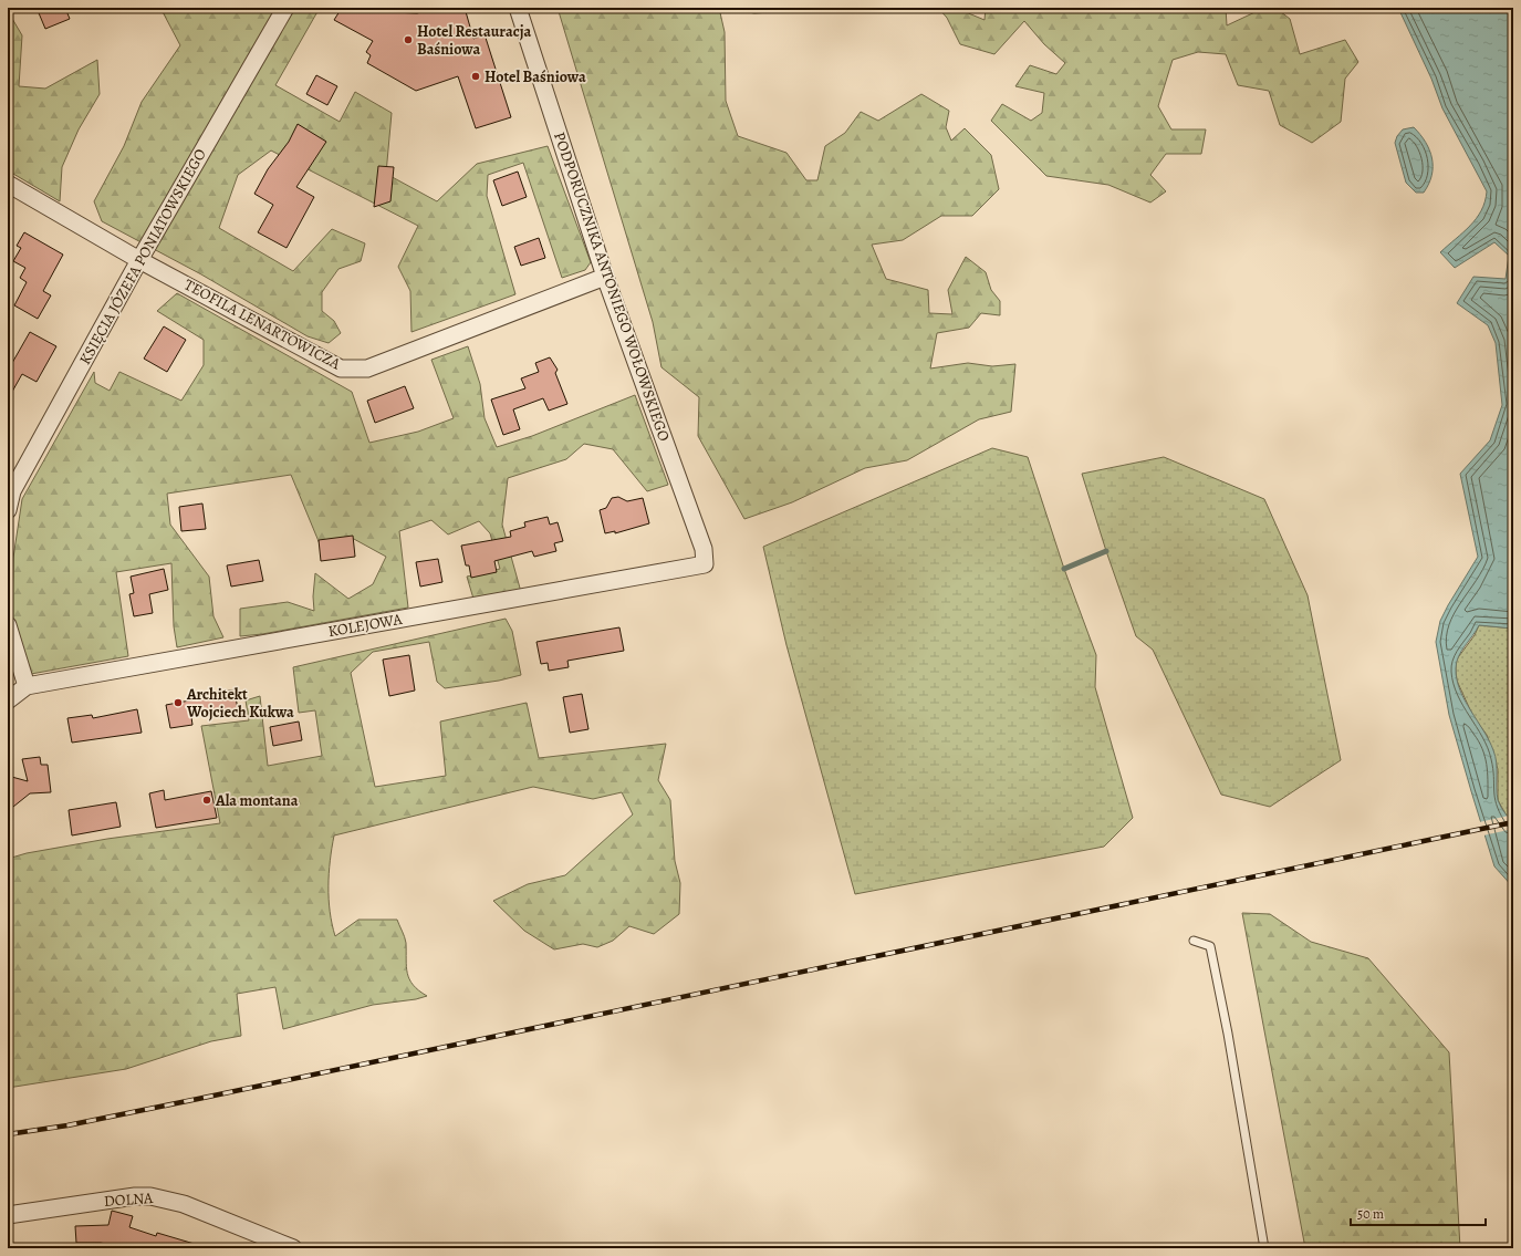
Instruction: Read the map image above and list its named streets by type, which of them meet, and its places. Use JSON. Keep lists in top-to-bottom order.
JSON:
{
  "streets": {
    "street": [
      "KSIĘCIA JÓZEFA PONIATOWSKIEGO",
      "PODPORUCZNIKA ANTONIEGO WOŁOWSKIEGO",
      "TEOFILA LENARTOWICZA",
      "KOLEJOWA",
      "DOLNA"
    ]
  },
  "crossings": [
    ["KSIĘCIA JÓZEFA PONIATOWSKIEGO", "TEOFILA LENARTOWICZA"],
    ["PODPORUCZNIKA ANTONIEGO WOŁOWSKIEGO", "TEOFILA LENARTOWICZA"],
    ["PODPORUCZNIKA ANTONIEGO WOŁOWSKIEGO", "KOLEJOWA"]
  ],
  "places": [
    "Hotel Restauracja Baśniowa",
    "Hotel Baśniowa",
    "Architekt Wojciech Kukwa",
    "Ala montana"
  ],
  "scale_bar": "50 m"
}
